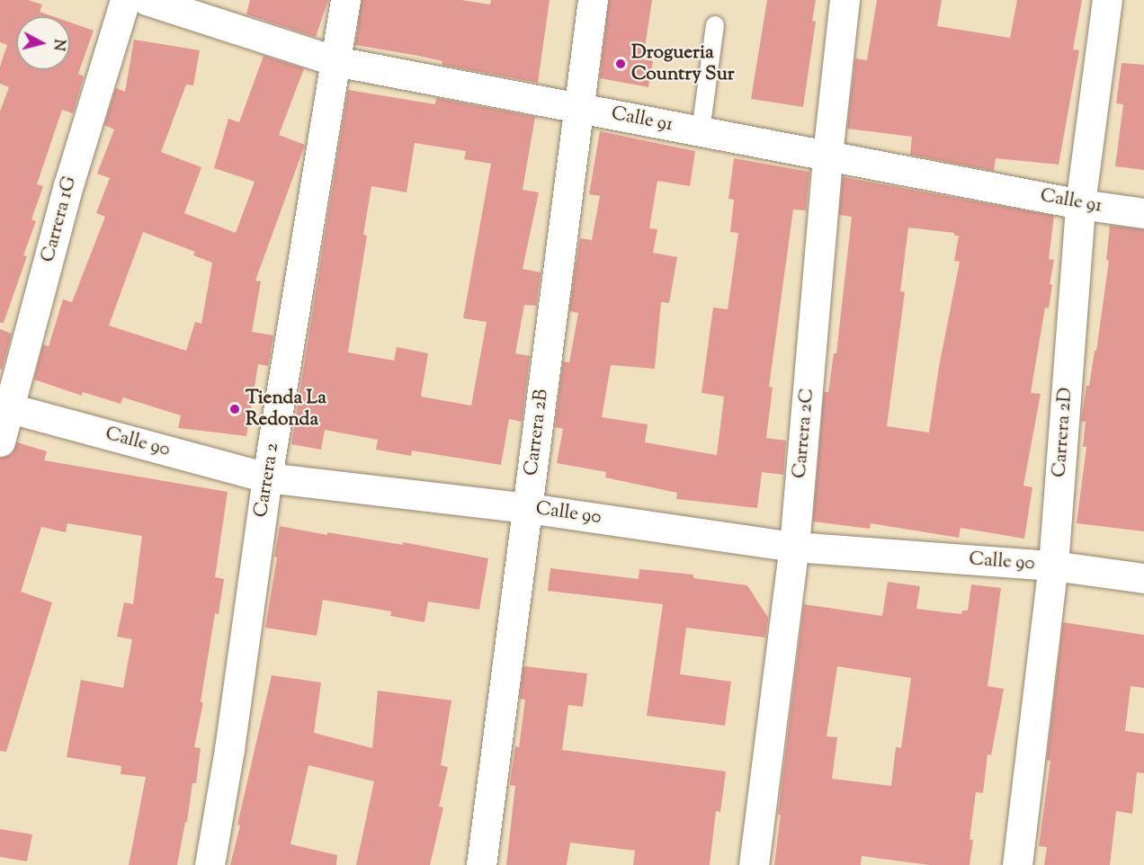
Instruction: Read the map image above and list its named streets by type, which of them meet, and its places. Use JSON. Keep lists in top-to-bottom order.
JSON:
{
  "streets": {
    "street": [
      "Calle 91",
      "Carrera 1G",
      "Carrera 2B",
      "Carrera 2D",
      "Carrera 2C",
      "Calle 90",
      "Carrera 2"
    ]
  },
  "crossings": [
    ["Calle 91", "Carrera 2B"],
    ["Calle 91", "Carrera 2D"],
    ["Calle 91", "Carrera 2C"],
    ["Calle 91", "Carrera 2"],
    ["Carrera 1G", "Calle 90"],
    ["Carrera 2B", "Calle 90"],
    ["Carrera 2D", "Calle 90"],
    ["Carrera 2C", "Calle 90"],
    ["Calle 90", "Carrera 2"]
  ],
  "places": ["Drogueria Country Sur", "Tienda La Redonda"],
  "north": "right"
}
